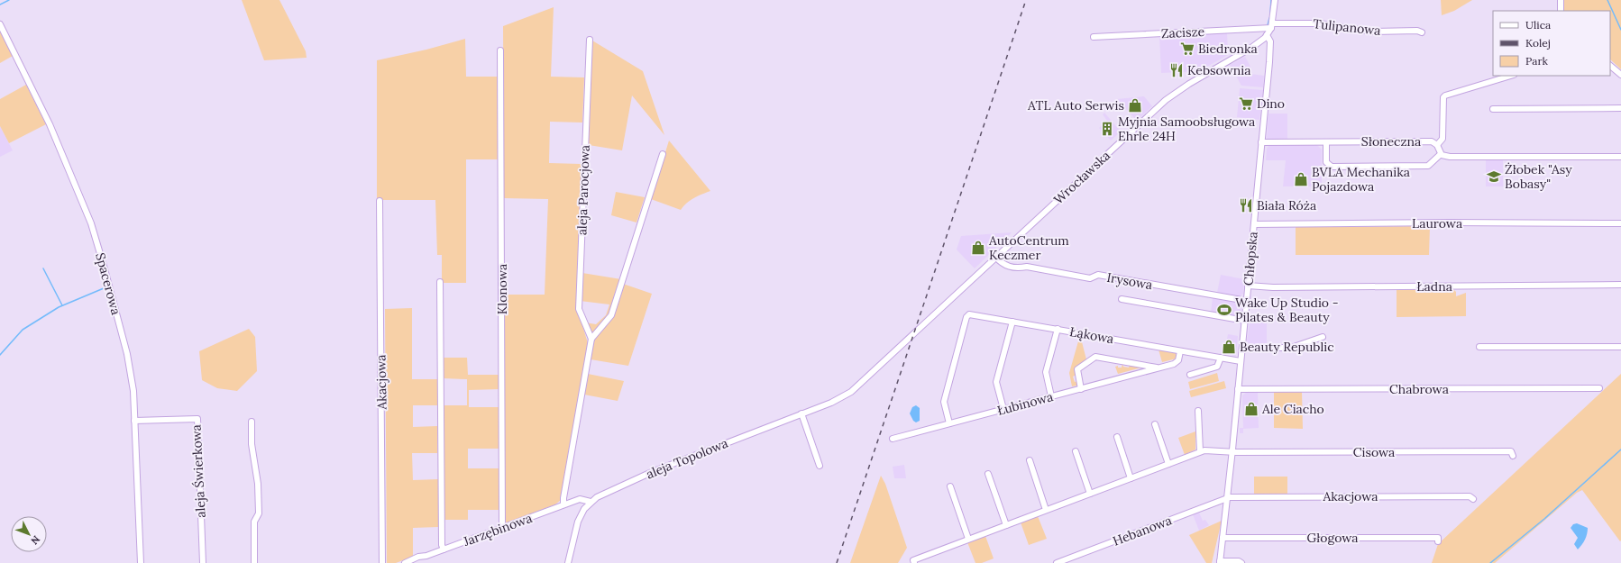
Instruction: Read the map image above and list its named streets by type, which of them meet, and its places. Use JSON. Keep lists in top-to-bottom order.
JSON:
{
  "streets": {
    "street": [
      "Tulipanowa",
      "Zacisze",
      "Słoneczna",
      "Wrocławska",
      "aleja Parocjowa",
      "Laurowa",
      "Chłopska",
      "Irysowa",
      "Spacerowa",
      "Ładna",
      "Klonowa",
      "Łąkowa",
      "Akacjowa",
      "Chabrowa",
      "Łubinowa",
      "Cisowa",
      "aleja Topolowa",
      "aleja Świerkowa",
      "Jarzębinowa",
      "Hebanowa",
      "Głogowa"
    ]
  },
  "crossings": [
    ["Tulipanowa", "Zacisze"],
    ["Słoneczna", "Chłopska"],
    ["Wrocławska", "Chłopska"],
    ["Wrocławska", "Irysowa"],
    ["Wrocławska", "aleja Topolowa"],
    ["Laurowa", "Chłopska"],
    ["Chłopska", "Irysowa"],
    ["Chłopska", "Ładna"],
    ["Chłopska", "Łąkowa"],
    ["Chłopska", "Akacjowa"],
    ["Chłopska", "Chabrowa"],
    ["Chłopska", "Cisowa"],
    ["Chłopska", "Hebanowa"],
    ["Chłopska", "Głogowa"],
    ["Spacerowa", "aleja Świerkowa"],
    ["Klonowa", "Jarzębinowa"],
    ["Łąkowa", "Łubinowa"],
    ["Akacjowa", "Hebanowa"],
    ["aleja Topolowa", "Jarzębinowa"]
  ],
  "places": {
    "supermarket": ["Biedronka", "Dino"],
    "restaurant": ["Kebsownia", "Biała Róża"],
    "shop": [
      "ATL Auto Serwis",
      "BVLA Mechanika Pojazdowa",
      "AutoCentrum Keczmer",
      "Beauty Republic",
      "Ale Ciacho"
    ],
    "building": ["Myjnia Samoobsługowa Ehrle 24H"],
    "school or university": ["Żłobek \"Asy Bobasy\""],
    "sports": ["Wake Up Studio - Pilates & Beauty"]
  },
  "legend": ["Ulica", "Kolej", "Park"],
  "north": "bottom right"
}
